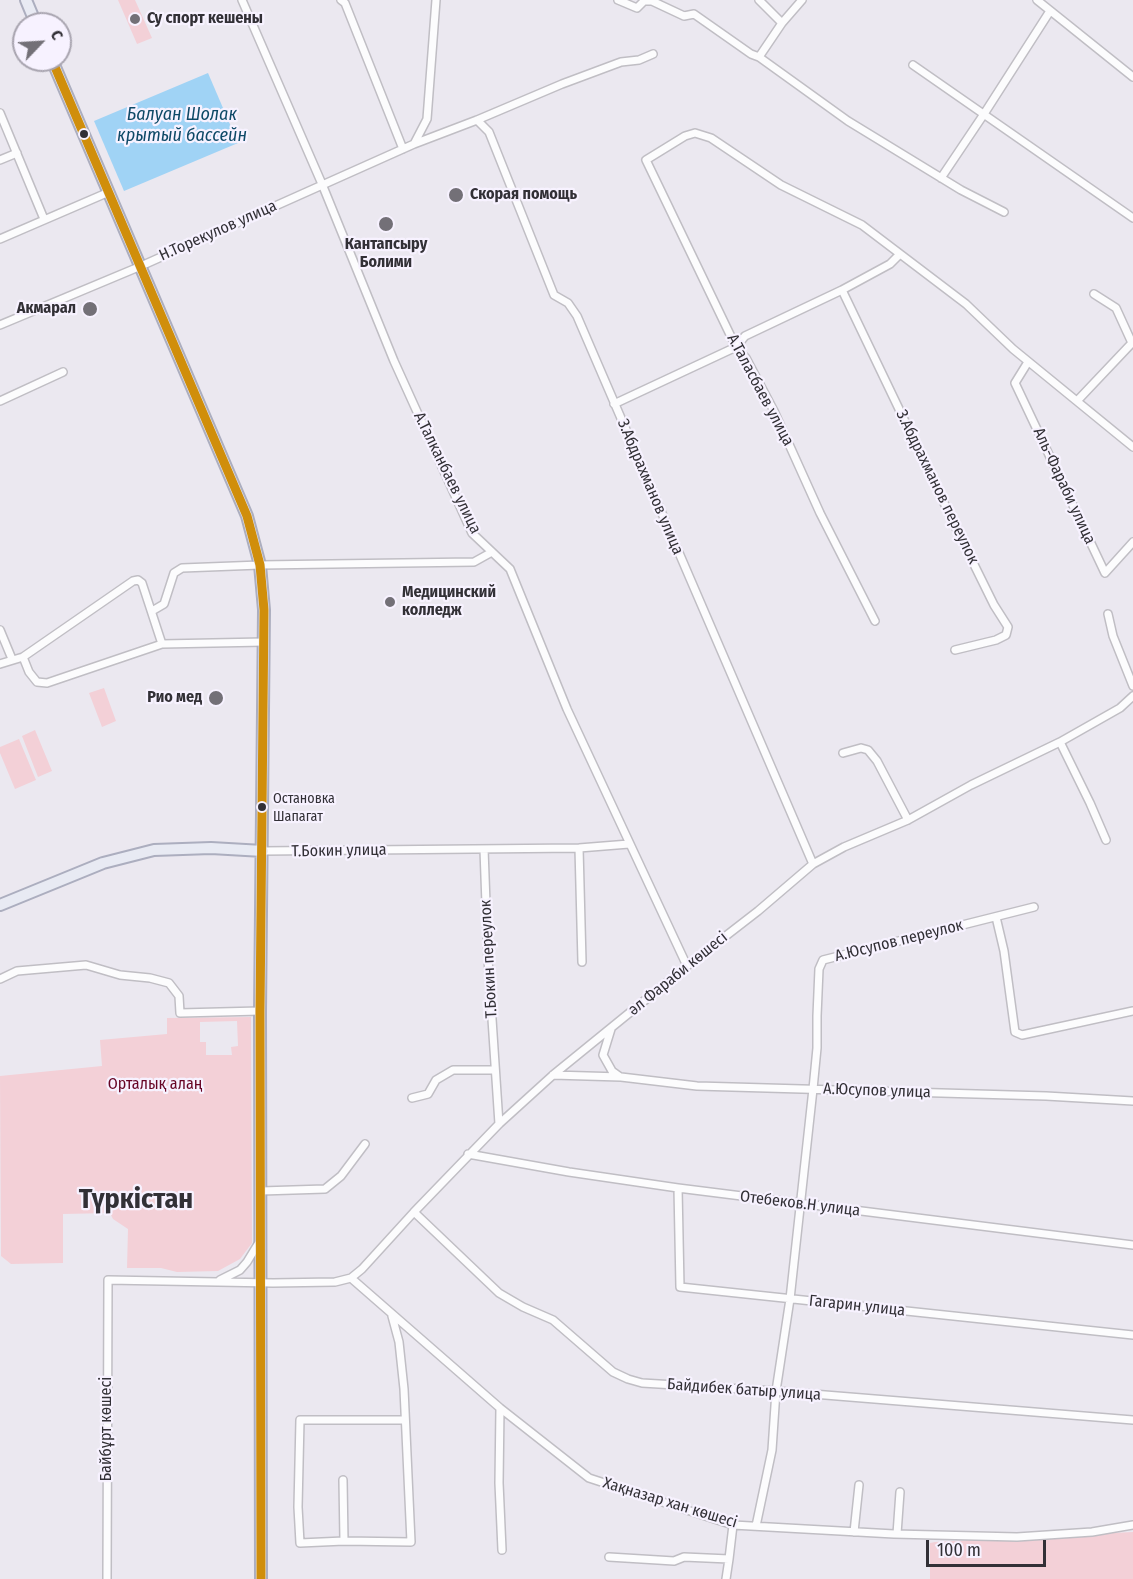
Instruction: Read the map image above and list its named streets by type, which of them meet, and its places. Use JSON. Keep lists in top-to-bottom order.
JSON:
{
  "streets": {
    "main road": ["Т.Бокин улица"],
    "street": [
      "Н.Торекулов улица",
      "А.Таласбаев улица",
      "А.Талканбаев улица",
      "Аль-Фараби улица",
      "З.Абдрахманов улица",
      "З.Абдрахманов переулок",
      "А.Юсупов переулок",
      "Т.Бокин переулок",
      "әл Фараби көшесі",
      "А.Юсупов улица",
      "Отебеков.Н улица",
      "Гагарин улица",
      "Байдибек батыр улица",
      "Байбұрт көшесі",
      "Хақназар хан көшесі"
    ]
  },
  "crossings": [
    ["Н.Торекулов улица", "А.Талканбаев улица"],
    ["Н.Торекулов улица", "З.Абдрахманов улица"],
    ["А.Талканбаев улица", "Т.Бокин улица"],
    ["А.Талканбаев улица", "әл Фараби көшесі"],
    ["З.Абдрахманов улица", "әл Фараби көшесі"],
    ["Т.Бокин улица", "Т.Бокин переулок"],
    ["А.Юсупов переулок", "А.Юсупов улица"],
    ["әл Фараби көшесі", "А.Юсупов улица"],
    ["әл Фараби көшесі", "Отебеков.Н улица"],
    ["әл Фараби көшесі", "Байдибек батыр улица"],
    ["әл Фараби көшесі", "Хақназар хан көшесі"],
    ["Отебеков.Н улица", "Гагарин улица"]
  ],
  "districts": ["Түркістан"],
  "water": ["Балуан Шолак крытый бассейн"],
  "parks": ["Орталық алаң"],
  "places": [
    "Су спорт кешены",
    "Скорая помощь",
    "Кантапсыру Болими",
    "Акмарал",
    "Медицинский колледж",
    "Рио мед",
    "Остановка Шапагат"
  ],
  "scale_bar": "100 m",
  "north": "top right"
}
